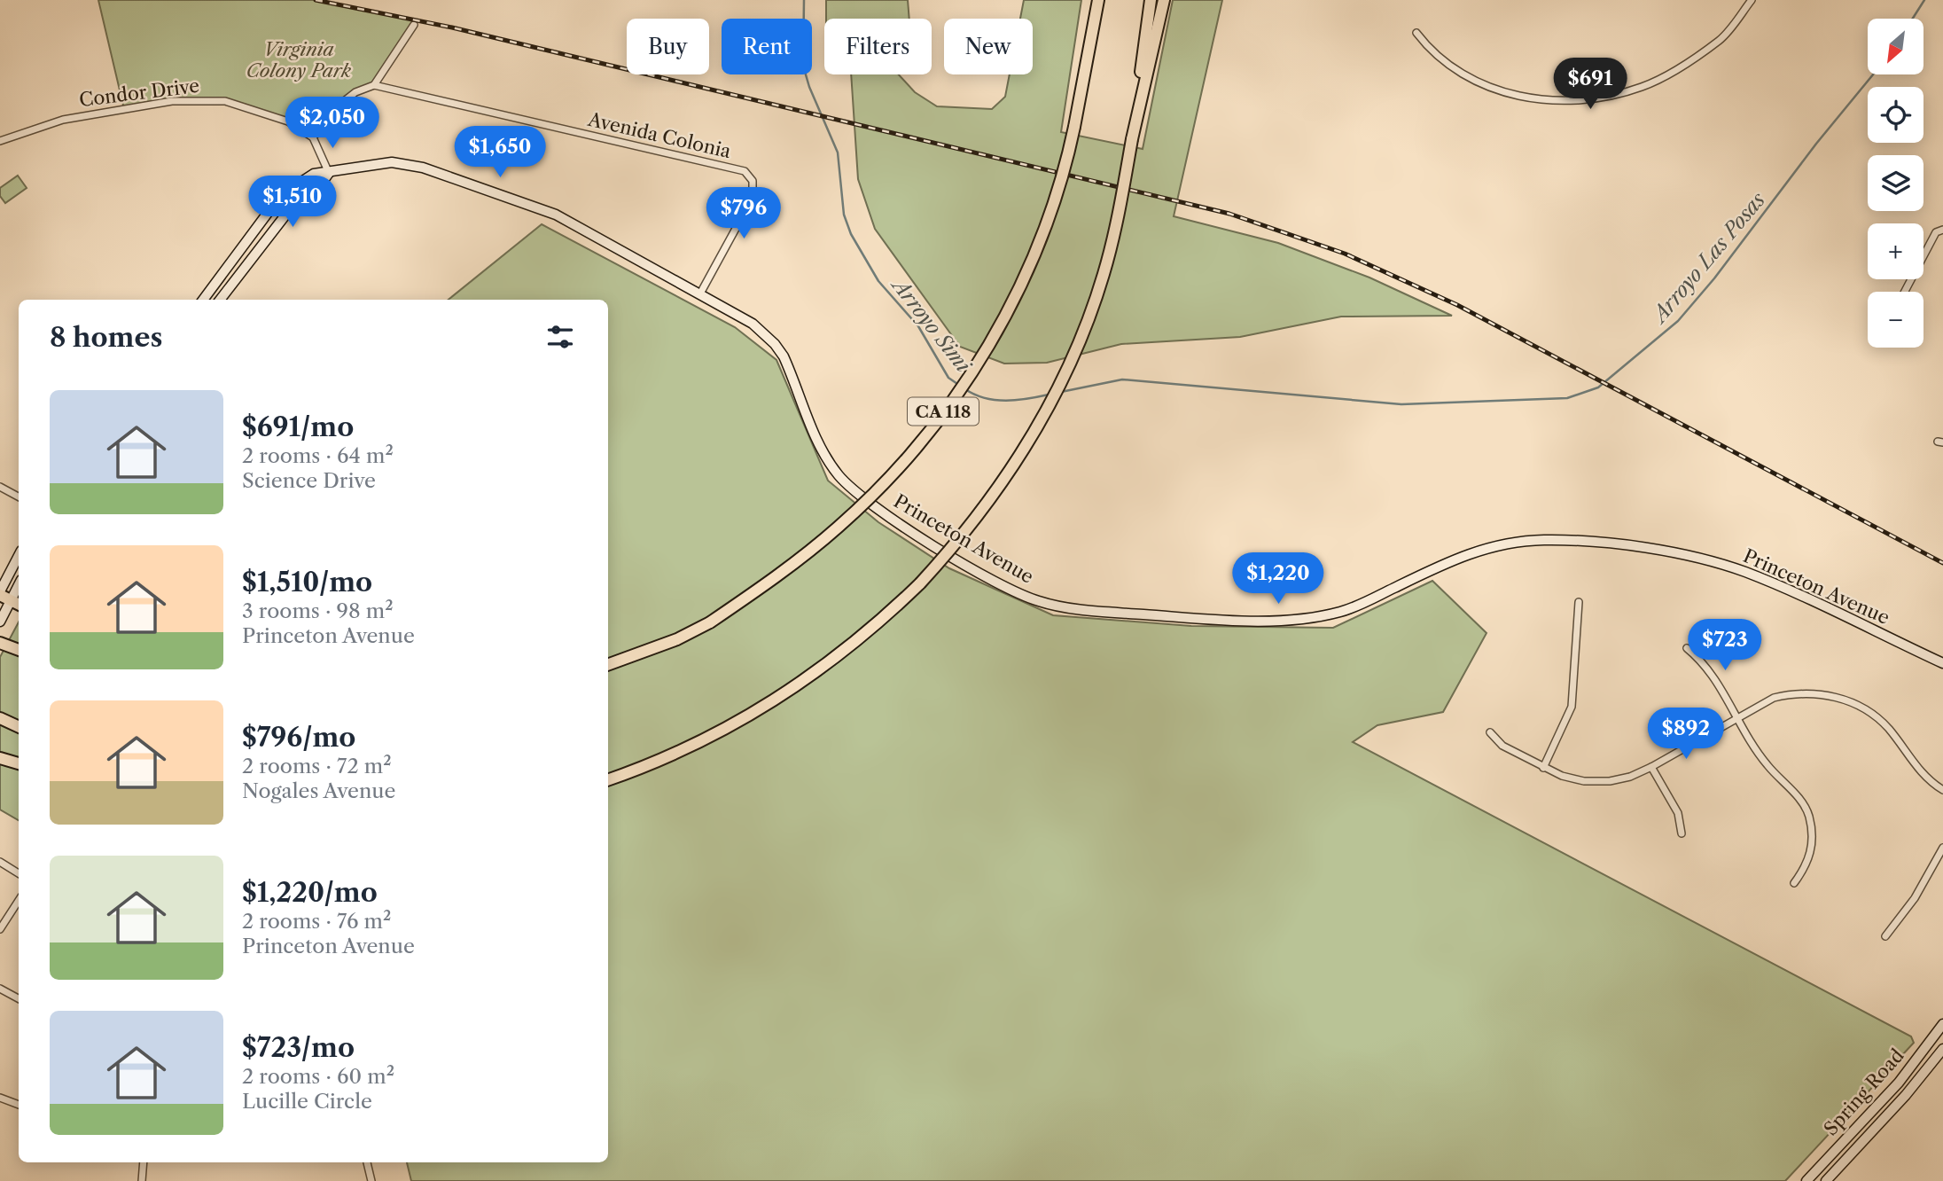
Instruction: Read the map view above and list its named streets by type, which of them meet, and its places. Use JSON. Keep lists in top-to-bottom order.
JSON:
{
  "streets": {
    "highway": ["CA 118"],
    "street": [
      "Condor Drive",
      "Avenida Colonia",
      "Princeton Avenue",
      "Spring Road"
    ]
  },
  "crossings": [
    ["Avenida Colonia", "Princeton Avenue"]
  ],
  "water": ["Arroyo Las Posas", "Arroyo Simi"],
  "parks": ["Virginia Colony Park"],
  "north": "bottom left",
  "page": {
    "map_buttons": ["+", "−"],
    "chip": [
      "Buy",
      "Rent",
      "Filters",
      "New"
    ],
    "price": [
      "$691",
      "$2,050",
      "$1,650",
      "$1,510",
      "$796",
      "$1,220",
      "$723",
      "$892"
    ],
    "heading": "8 homes",
    "list": [
      {
        "name": "$691/mo",
        "note": "2 rooms · 64 m² · Science Drive"
      },
      {
        "name": "$1,510/mo",
        "note": "3 rooms · 98 m² · Princeton Avenue"
      },
      {
        "name": "$796/mo",
        "note": "2 rooms · 72 m² · Nogales Avenue"
      },
      {
        "name": "$1,220/mo",
        "note": "2 rooms · 76 m² · Princeton Avenue"
      },
      {
        "name": "$723/mo",
        "note": "2 rooms · 60 m² · Lucille Circle"
      }
    ]
  }
}
